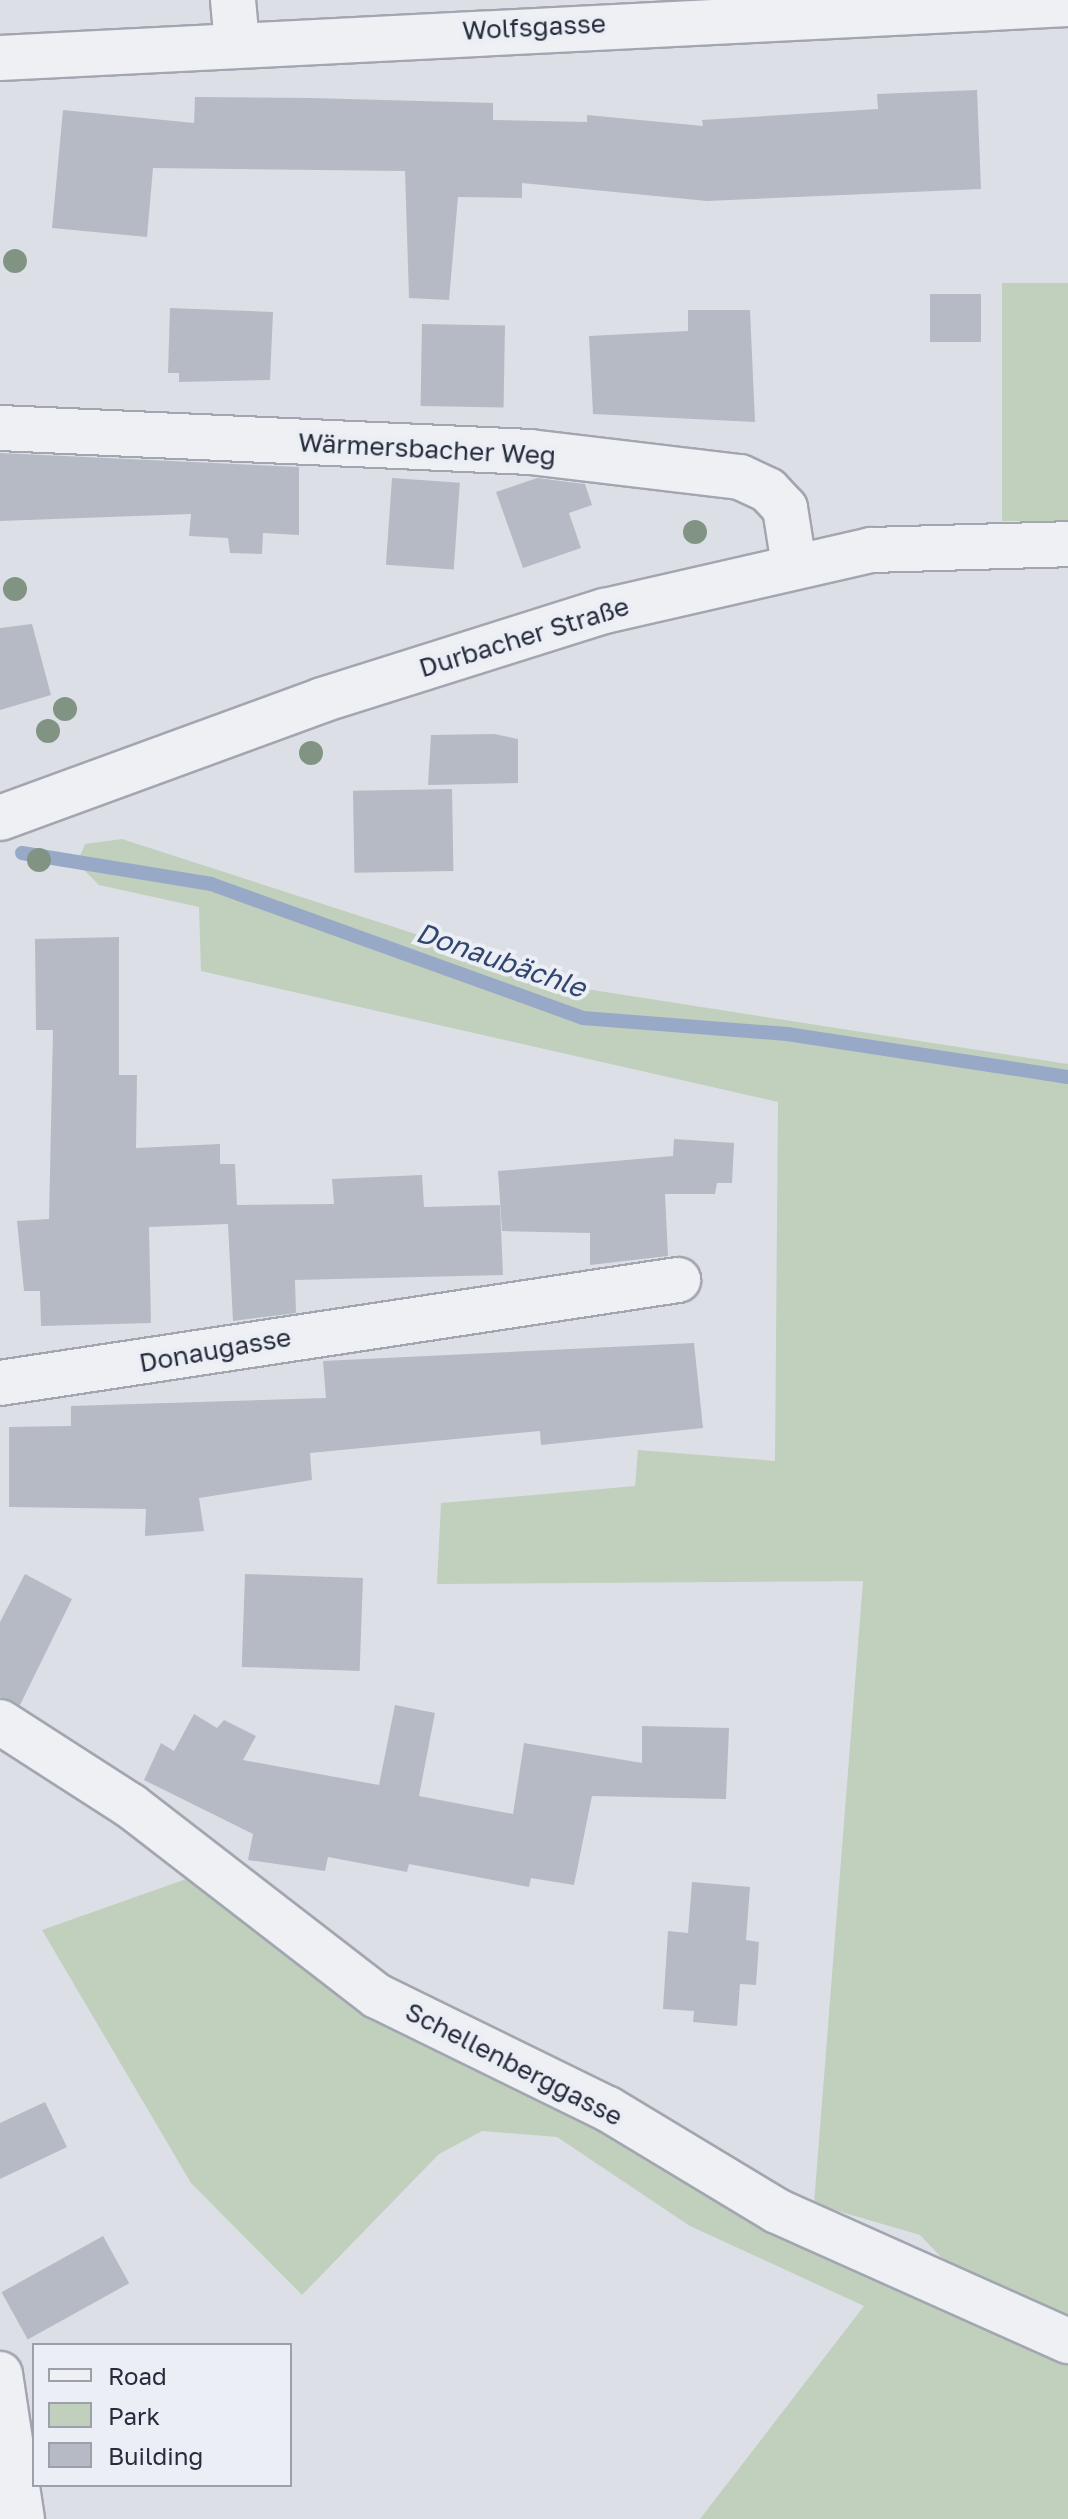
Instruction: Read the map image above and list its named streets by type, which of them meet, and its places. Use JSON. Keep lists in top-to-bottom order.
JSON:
{
  "streets": {
    "street": [
      "Wolfsgasse",
      "Wärmersbacher Weg",
      "Durbacher Straße",
      "Donaugasse",
      "Schellenberggasse"
    ]
  },
  "crossings": [
    ["Wärmersbacher Weg", "Durbacher Straße"]
  ],
  "water": ["Donaubächle"],
  "legend": ["Road", "Park", "Building"]
}
